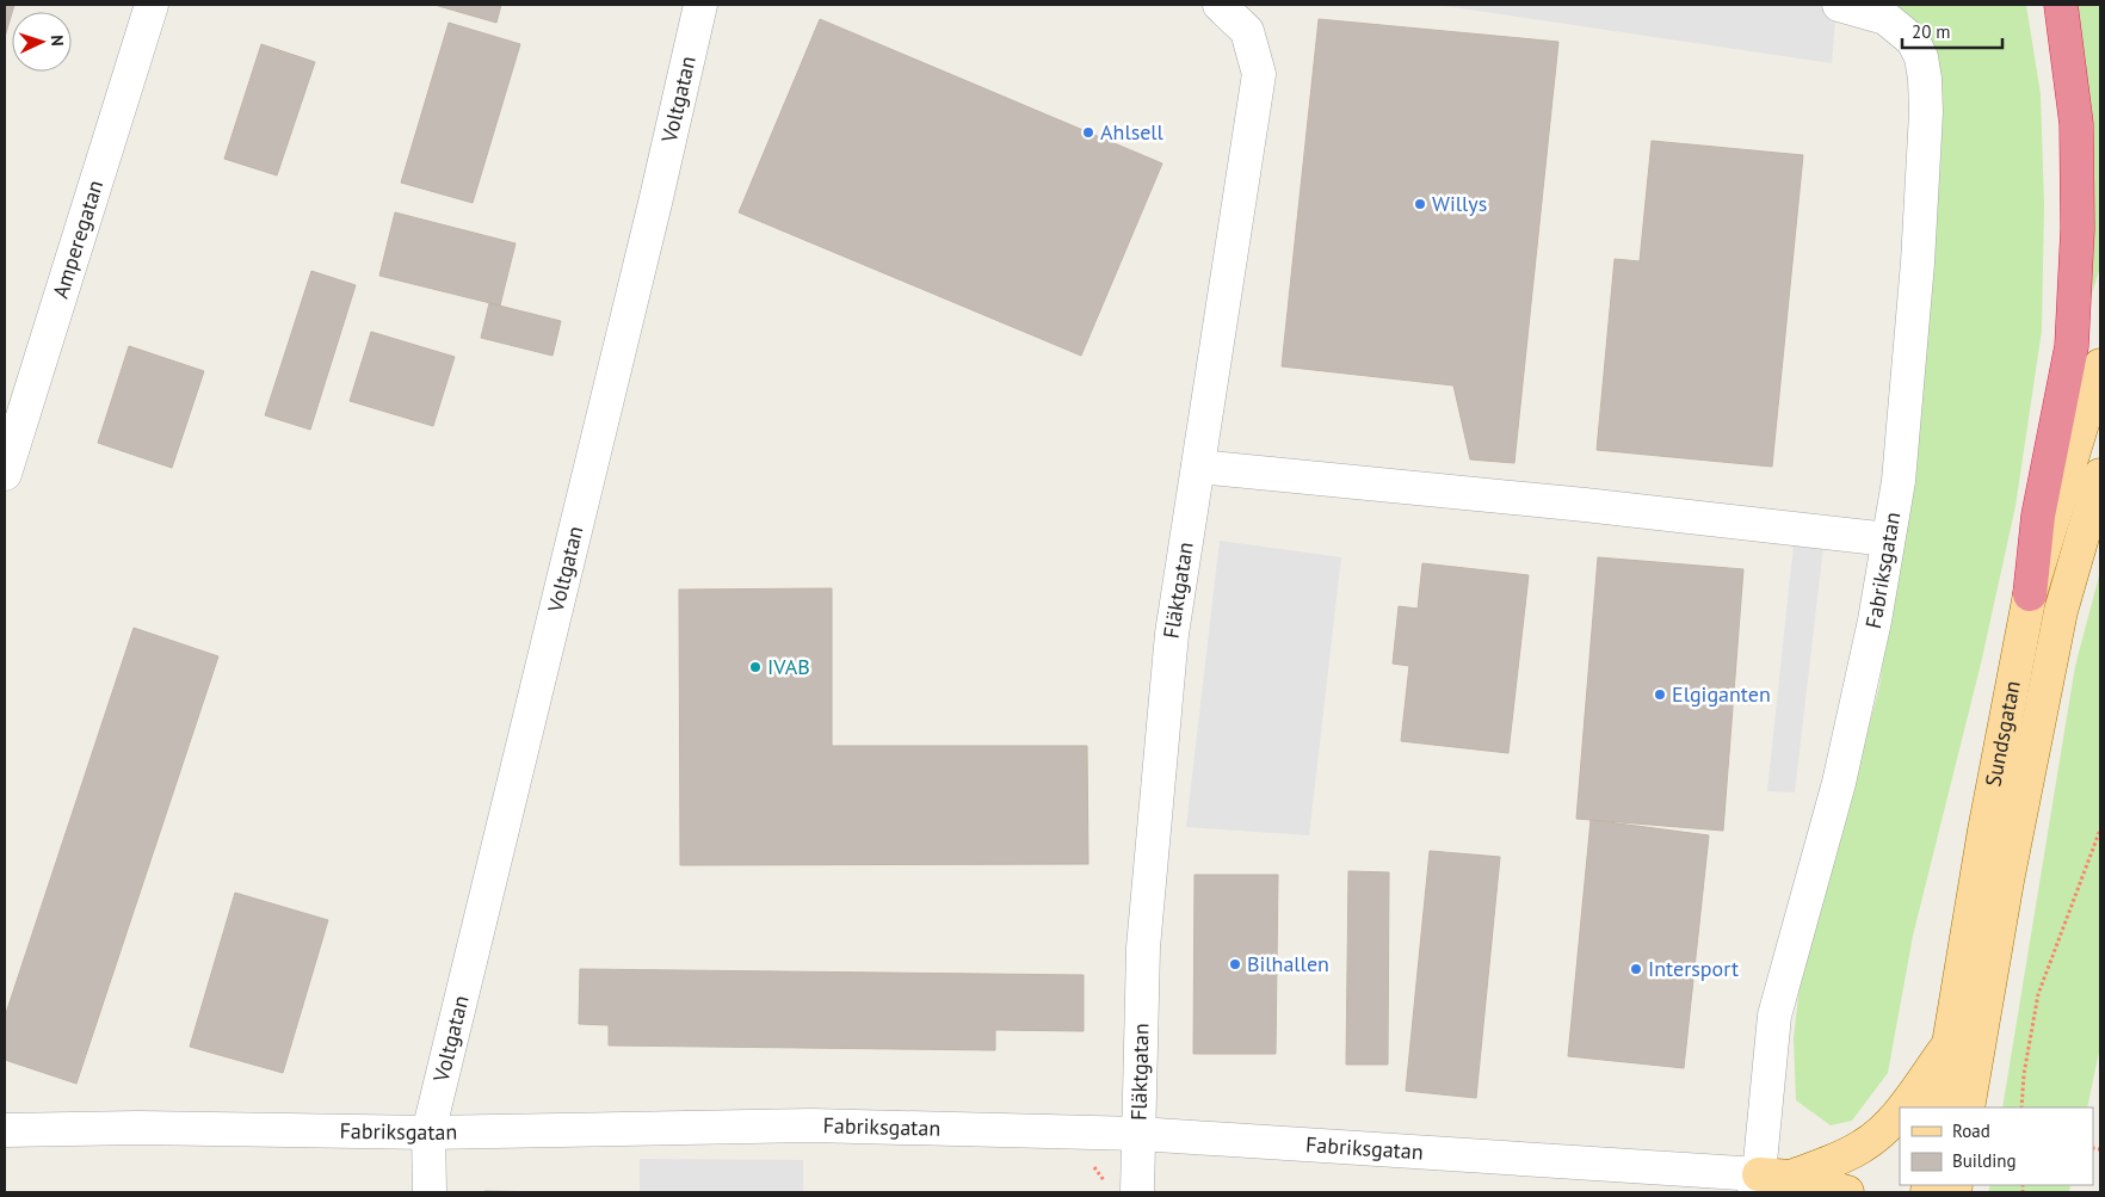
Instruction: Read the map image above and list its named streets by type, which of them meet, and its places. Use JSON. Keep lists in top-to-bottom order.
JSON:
{
  "streets": {
    "main road": ["Sundsgatan"],
    "street": [
      "Voltgatan",
      "Amperegatan",
      "Fabriksgatan",
      "Fläktgatan"
    ]
  },
  "crossings": [
    ["Voltgatan", "Fabriksgatan"],
    ["Fabriksgatan", "Fläktgatan"]
  ],
  "places": [
    "Ahlsell",
    "Willys",
    "IVAB",
    "Elgiganten",
    "Bilhallen",
    "Intersport"
  ],
  "legend": ["Road", "Building"],
  "scale_bar": "20 m",
  "north": "right"
}
